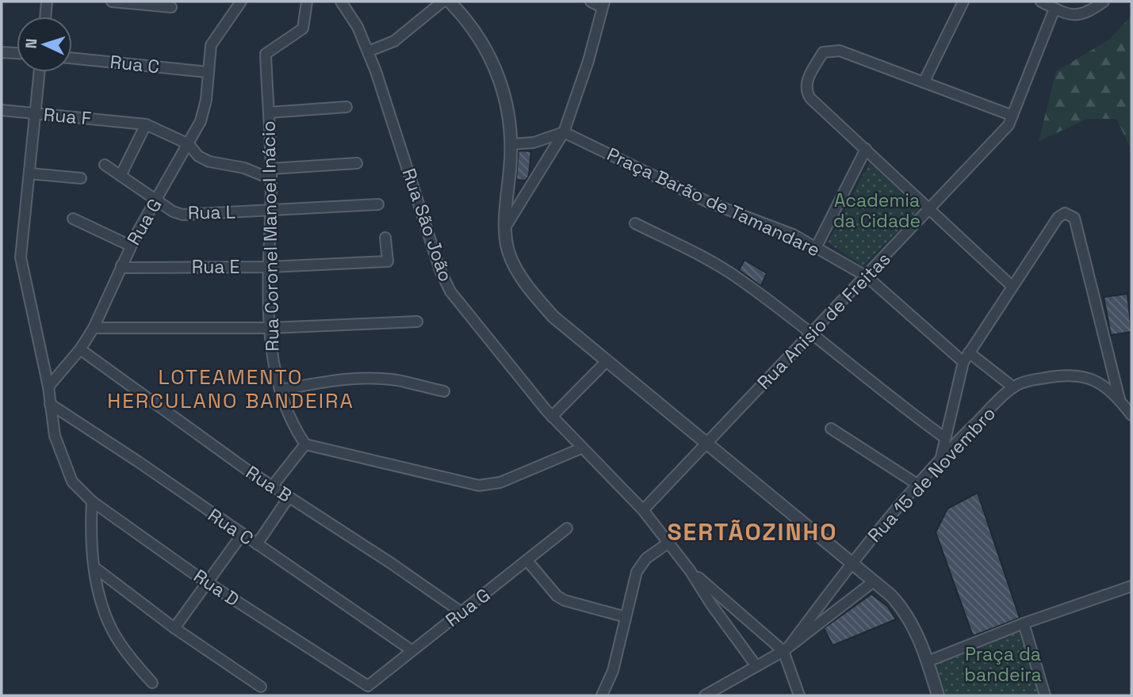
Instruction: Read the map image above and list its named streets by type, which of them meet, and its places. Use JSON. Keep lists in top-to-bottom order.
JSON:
{
  "streets": {
    "street": [
      "Rua C",
      "Rua F",
      "Praça Barão de Tamandare",
      "Rua L",
      "Rua G",
      "Rua São João",
      "Rua Coronel Manoel Inácio",
      "Rua E",
      "Rua Anisio de Freitas",
      "Rua 15 de Novembro",
      "Rua B",
      "Rua D"
    ]
  },
  "crossings": [
    ["Rua C", "Rua G"],
    ["Rua C", "Rua D"],
    ["Rua F", "Rua G"],
    ["Rua F", "Rua Coronel Manoel Inácio"],
    ["Praça Barão de Tamandare", "Rua Anisio de Freitas"],
    ["Rua L", "Rua G"],
    ["Rua L", "Rua Coronel Manoel Inácio"],
    ["Rua G", "Rua E"],
    ["Rua G", "Rua B"],
    ["Rua G", "Rua D"],
    ["Rua São João", "Rua Anisio de Freitas"],
    ["Rua Coronel Manoel Inácio", "Rua E"]
  ],
  "districts": ["LOTEAMENTO HERCULANO BANDEIRA", "SERTÃOZINHO"],
  "parks": ["Academia da Cidade", "Praça da bandeira"],
  "north": "left"
}
